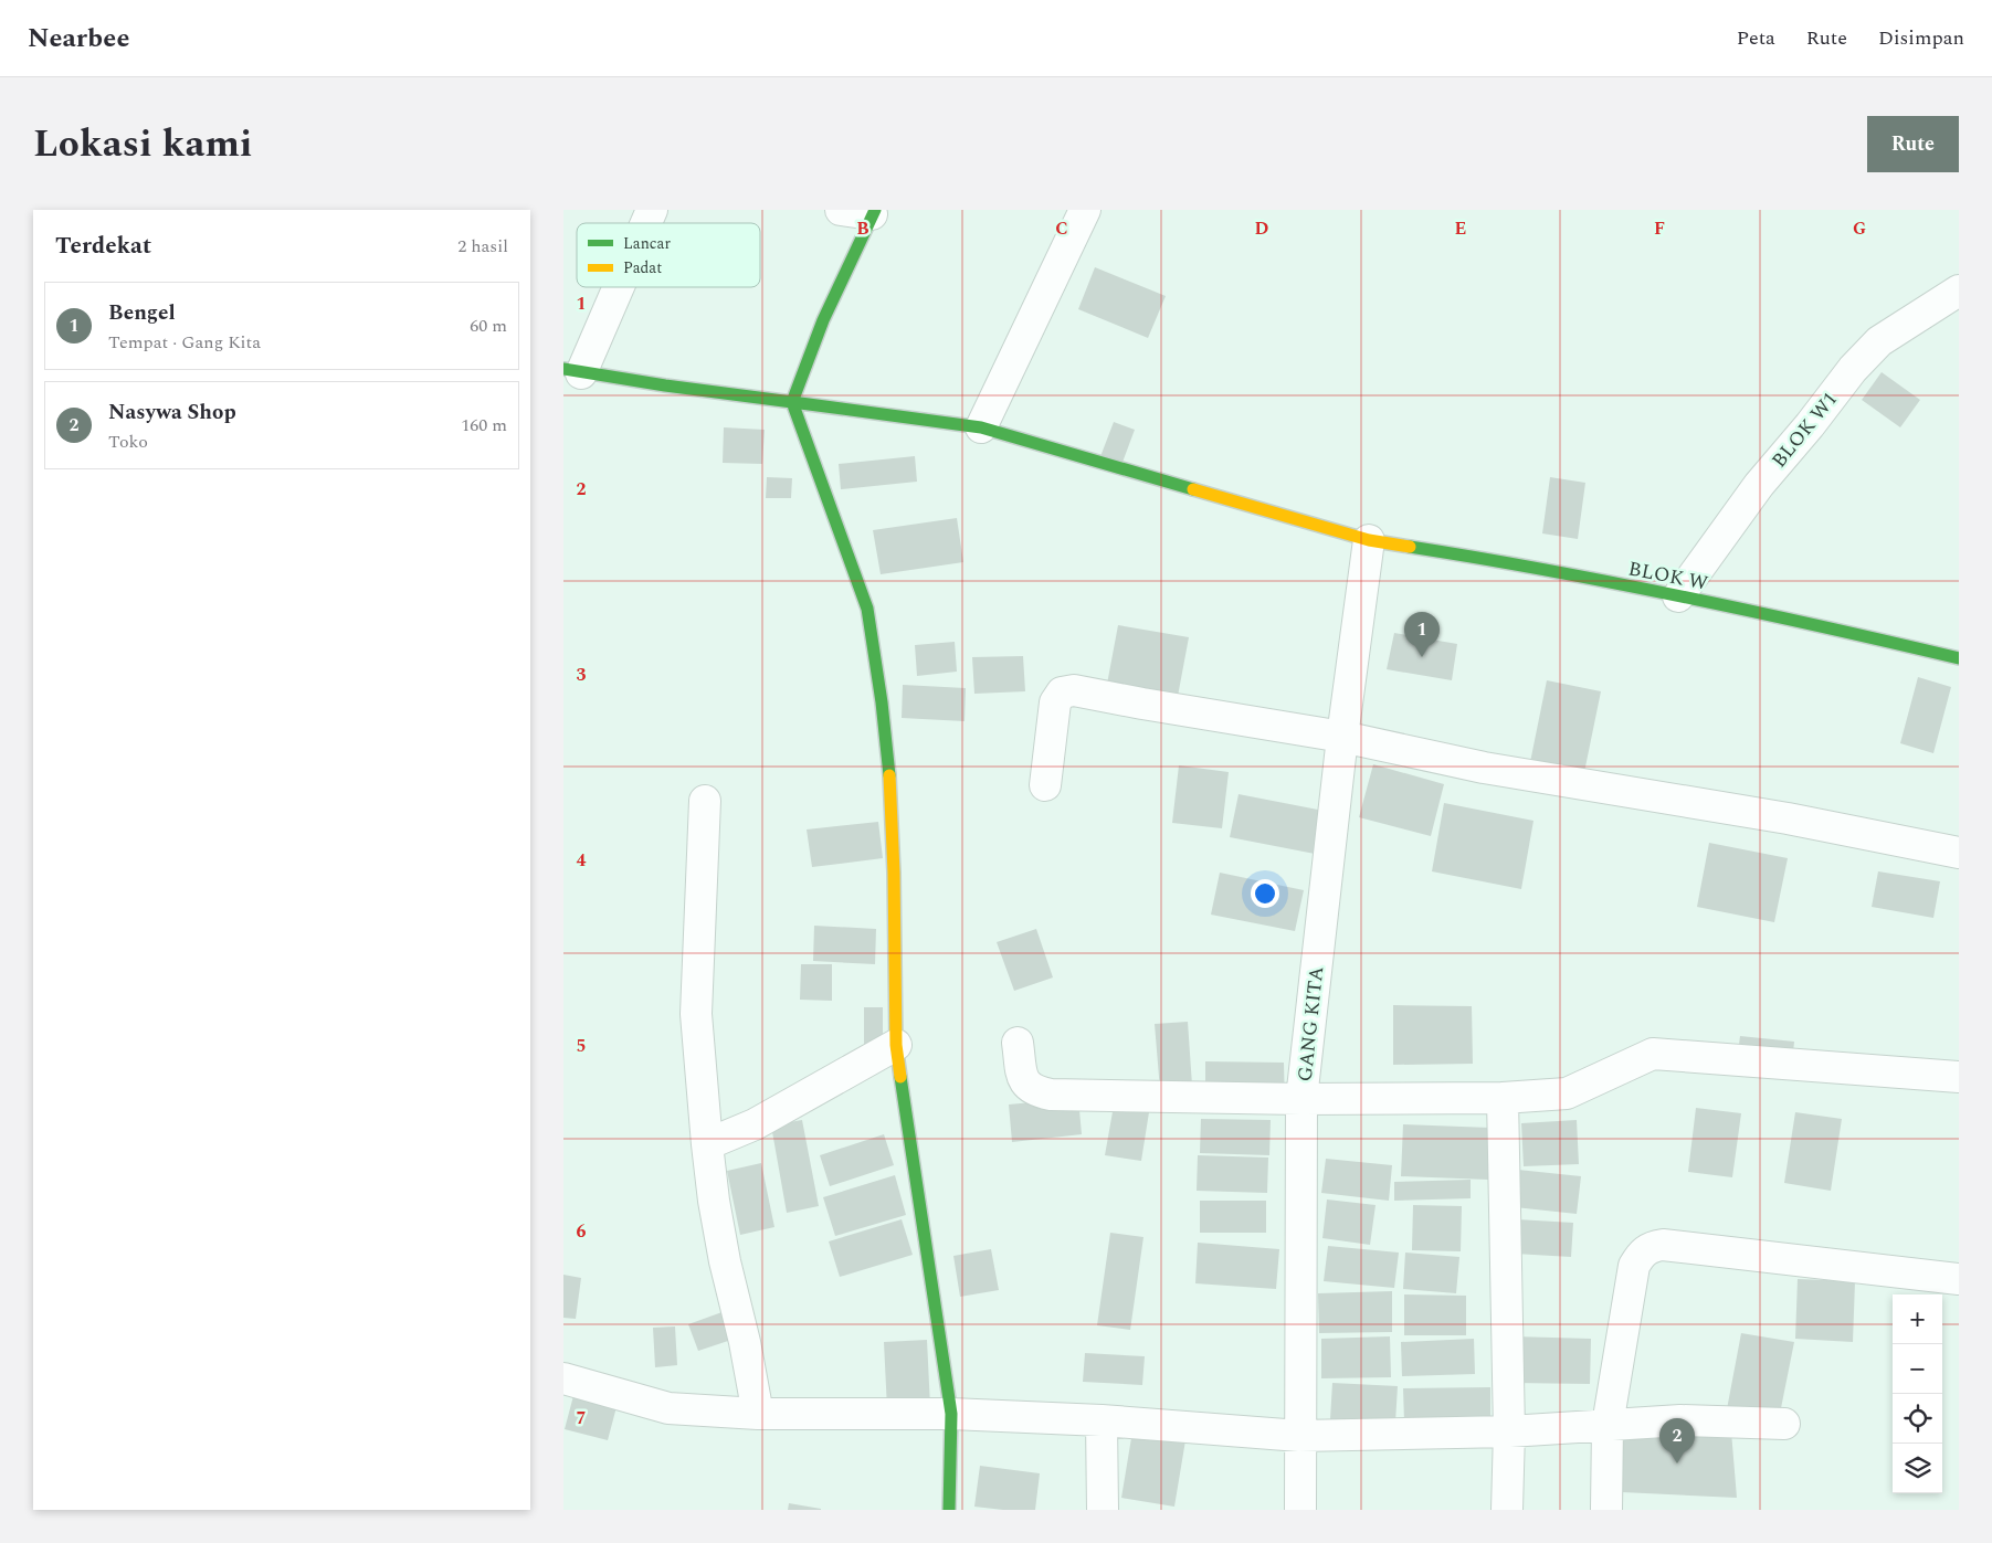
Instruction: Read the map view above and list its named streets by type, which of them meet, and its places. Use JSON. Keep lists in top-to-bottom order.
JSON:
{
  "streets": {
    "street": ["BLOK W1", "BLOK W", "GANG KITA"]
  },
  "crossings": [
    ["BLOK W1", "BLOK W"],
    ["BLOK W", "GANG KITA"]
  ],
  "legend": ["Lancar", "Padat"],
  "page": {
    "header": "Nearbee",
    "nav": ["Peta", "Rute", "Disimpan"],
    "title": "Lokasi kami",
    "buttons": "Rute",
    "heading": ["Terdekat", "2 hasil"],
    "list": [
      {
        "mark": "1",
        "name": "Bengel",
        "note": "Tempat · Gang Kita",
        "value": "60 m"
      },
      {
        "mark": "2",
        "name": "Nasywa Shop",
        "note": "Toko",
        "value": "160 m"
      }
    ],
    "pins": ["1", "2"],
    "map_buttons": ["+", "−"]
  },
  "grid": {
    "columns": [
      "B",
      "C",
      "D",
      "E",
      "F",
      "G"
    ],
    "rows": [
      "1",
      "2",
      "3",
      "4",
      "5",
      "6",
      "7"
    ]
  }
}
